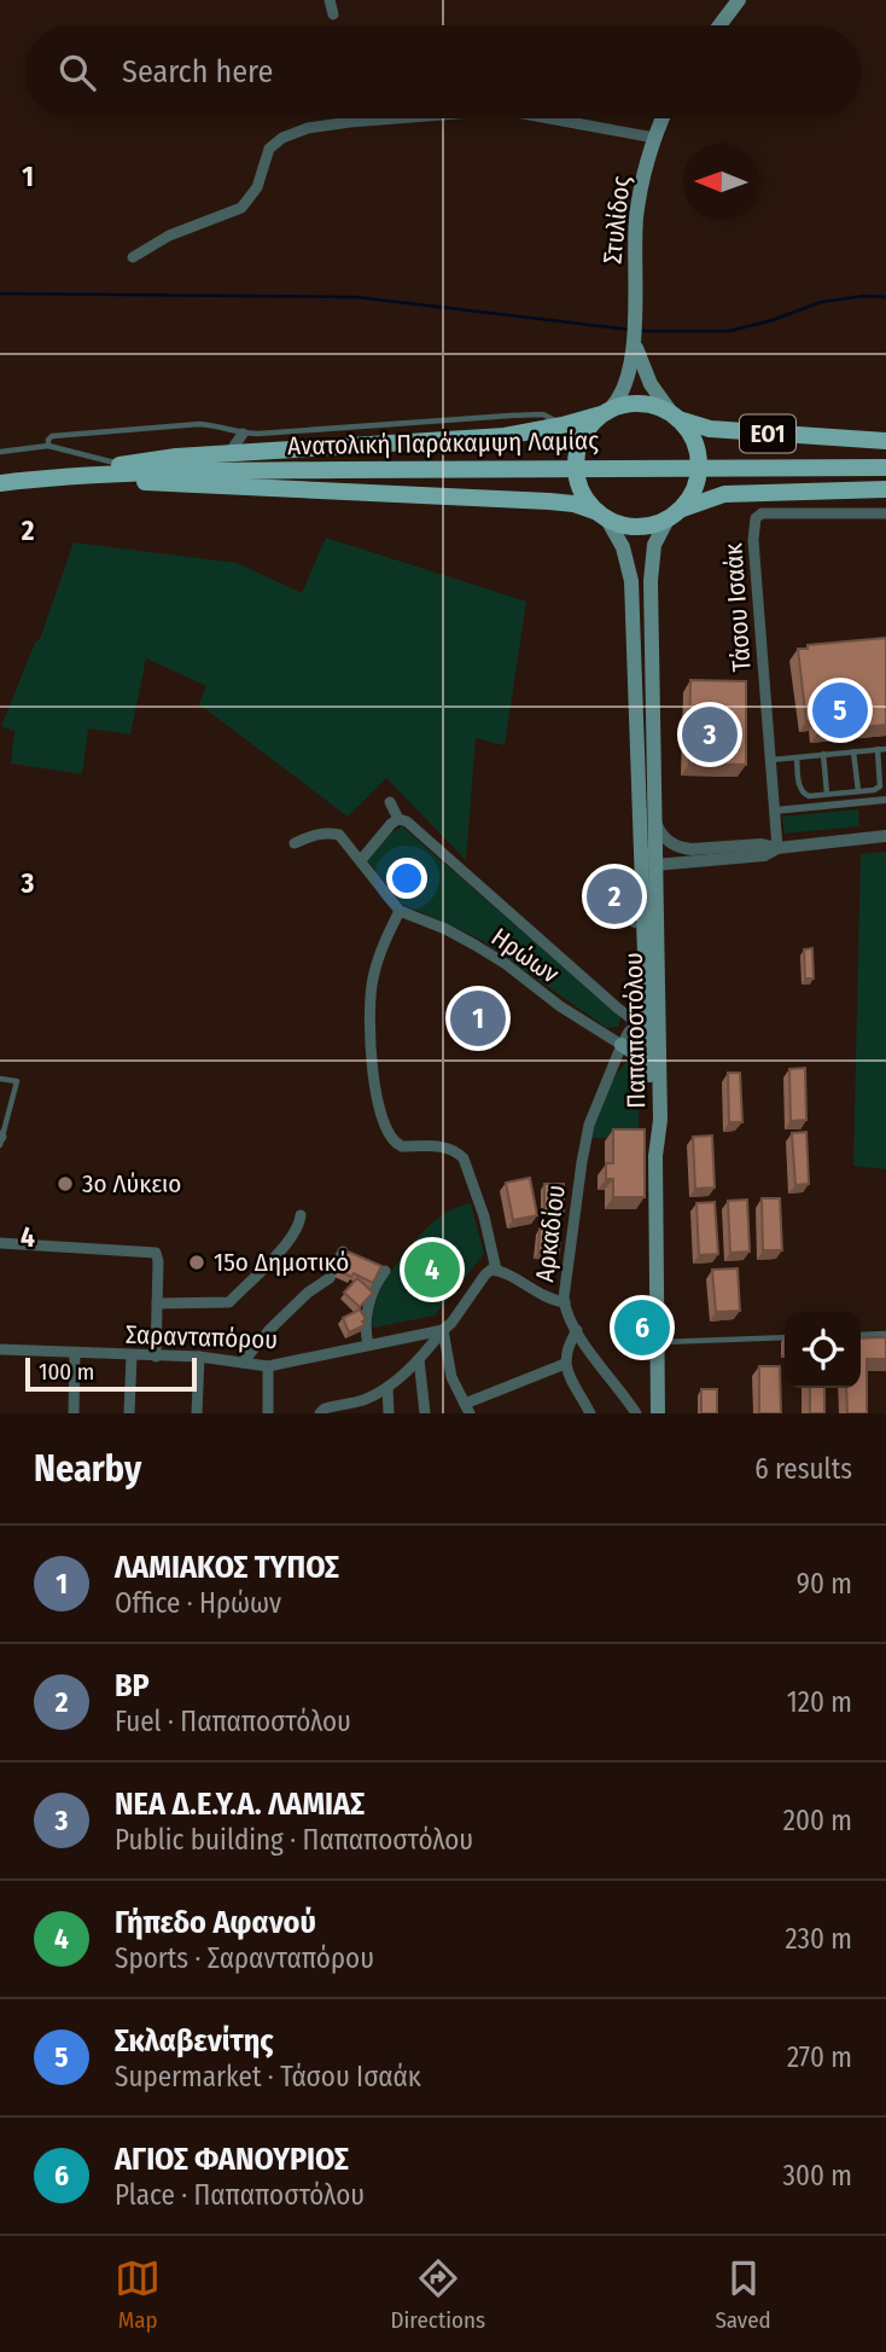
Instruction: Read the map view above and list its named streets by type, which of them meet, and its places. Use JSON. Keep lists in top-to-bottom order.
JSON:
{
  "streets": {
    "main road": [
      "Στυλίδος",
      "ΕΟ1",
      "Ανατολική Παράκαμψη Λαμίας",
      "Παπαποστόλου"
    ],
    "street": [
      "Τάσου Ισαάκ",
      "Ηρώων",
      "Αρκαδίου",
      "Σαρανταπόρου"
    ]
  },
  "crossings": [
    ["Στυλίδος", "ΕΟ1"],
    ["Στυλίδος", "Παπαποστόλου"],
    ["ΕΟ1", "Παπαποστόλου"],
    ["Ηρώων", "Αρκαδίου"],
    ["Παπαποστόλου", "Αρκαδίου"]
  ],
  "places": ["3ο Λύκειο", "15ο Δημοτικό"],
  "scale_bar": "100 m",
  "north": "left",
  "page": {
    "search": "Search here",
    "pins": [
      "5",
      "3",
      "2",
      "1",
      "4",
      "6"
    ],
    "scale": "100 m",
    "heading": ["Nearby", "6 results"],
    "list": [
      {
        "mark": "1",
        "name": "ΛΑΜΙΑΚΟΣ ΤΥΠΟΣ",
        "note": "Office · Ηρώων",
        "value": "90 m"
      },
      {
        "mark": "2",
        "name": "BP",
        "note": "Fuel · Παπαποστόλου",
        "value": "120 m"
      },
      {
        "mark": "3",
        "name": "ΝΕΑ Δ.Ε.Υ.Α. ΛΑΜΙΑΣ",
        "note": "Public building · Παπαποστόλου",
        "value": "200 m"
      },
      {
        "mark": "4",
        "name": "Γήπεδο Αφανού",
        "note": "Sports · Σαρανταπόρου",
        "value": "230 m"
      },
      {
        "mark": "5",
        "name": "Σκλαβενίτης",
        "note": "Supermarket · Τάσου Ισαάκ",
        "value": "270 m"
      },
      {
        "mark": "6",
        "name": "ΑΓΙΟΣ ΦΑΝΟΥΡΙΟΣ",
        "note": "Place · Παπαποστόλου",
        "value": "300 m"
      }
    ],
    "nav": ["Map", "Directions", "Saved"]
  },
  "grid": {
    "rows": [
      "1",
      "2",
      "3",
      "4"
    ]
  }
}
